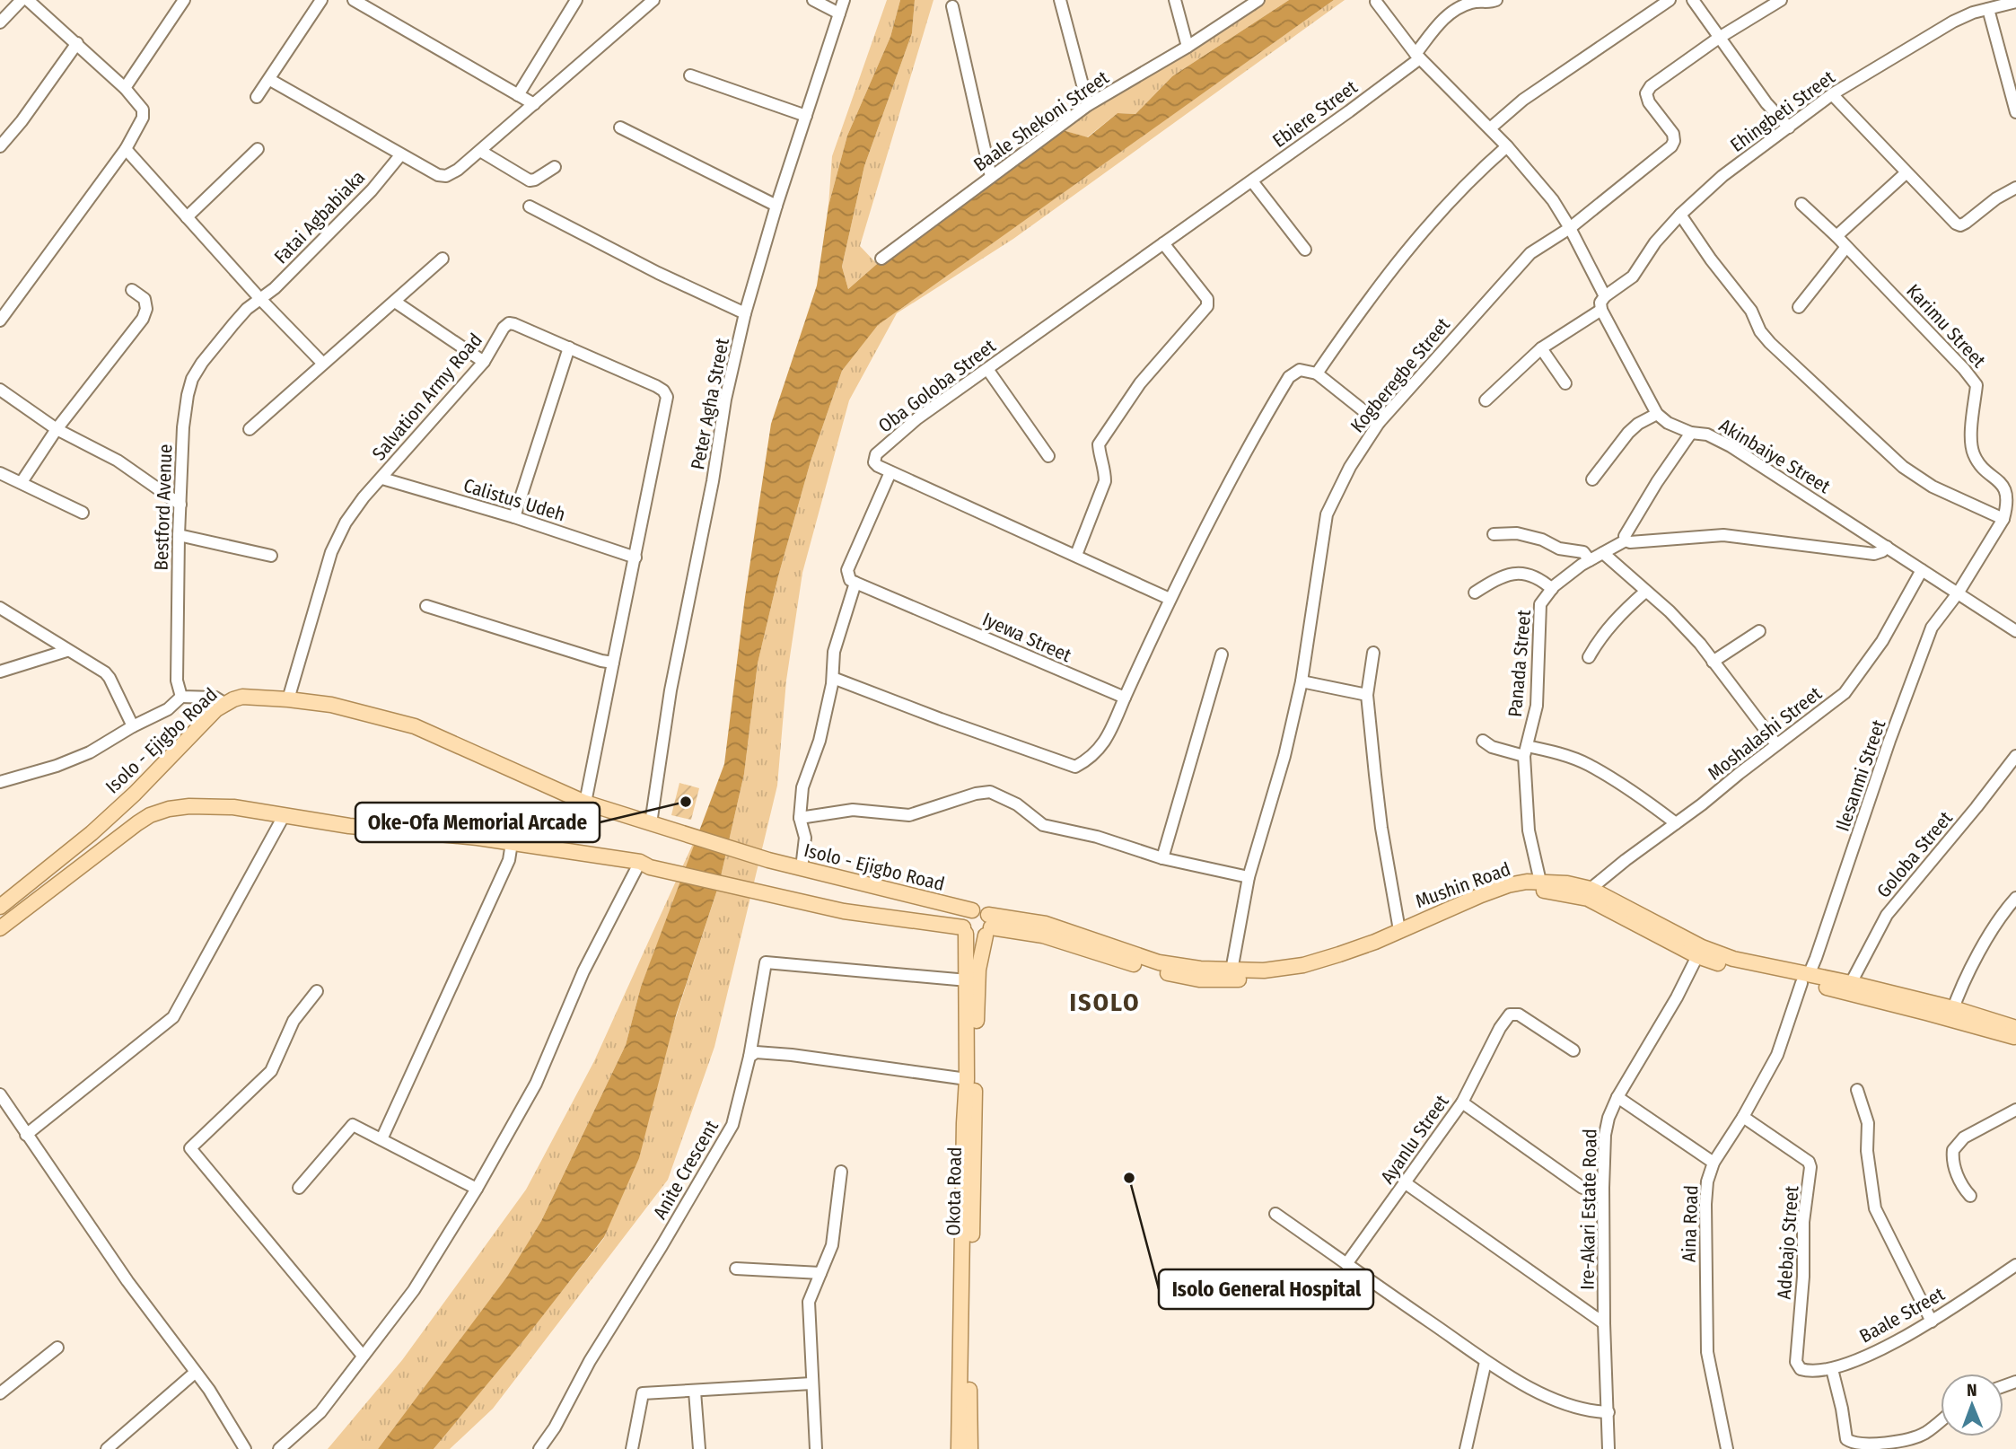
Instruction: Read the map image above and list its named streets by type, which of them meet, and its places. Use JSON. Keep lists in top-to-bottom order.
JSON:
{
  "streets": {
    "main road": ["Isolo - Ejigbo Road", "Mushin Road", "Okota Road"],
    "street": [
      "Ehingbeti Street",
      "Ebiere Street",
      "Baale Shekoni Street",
      "Fatai Agbabiaka",
      "Karimu Street",
      "Kogberegbe Street",
      "Oba Goloba Street",
      "Salvation Army Road",
      "Peter Agha Street",
      "Akinbaiye Street",
      "Calistus Udeh",
      "Bestford Avenue",
      "Iyewa Street",
      "Panada Street",
      "Moshalashi Street",
      "Ilesanmi Street",
      "Goloba Street",
      "Ayanlu Street",
      "Anite Crescent",
      "Ire-Akari Estate Road",
      "Aina Road",
      "Adebajo Street",
      "Baale Street"
    ]
  },
  "crossings": [
    ["Ebiere Street", "Oba Goloba Street"],
    ["Fatai Agbabiaka", "Bestford Avenue"],
    ["Karimu Street", "Akinbaiye Street"],
    ["Karimu Street", "Ilesanmi Street"],
    ["Kogberegbe Street", "Mushin Road"],
    ["Salvation Army Road", "Calistus Udeh"],
    ["Salvation Army Road", "Isolo - Ejigbo Road"],
    ["Peter Agha Street", "Isolo - Ejigbo Road"],
    ["Akinbaiye Street", "Moshalashi Street"],
    ["Akinbaiye Street", "Ilesanmi Street"],
    ["Panada Street", "Mushin Road"],
    ["Moshalashi Street", "Mushin Road"],
    ["Isolo - Ejigbo Road", "Mushin Road"],
    ["Isolo - Ejigbo Road", "Okota Road"],
    ["Ilesanmi Street", "Mushin Road"],
    ["Ilesanmi Street", "Aina Road"],
    ["Goloba Street", "Mushin Road"],
    ["Mushin Road", "Okota Road"],
    ["Mushin Road", "Ire-Akari Estate Road"],
    ["Mushin Road", "Aina Road"],
    ["Aina Road", "Adebajo Street"],
    ["Adebajo Street", "Baale Street"]
  ],
  "districts": ["ISOLO"],
  "places": ["Oke-Ofa Memorial Arcade", "Isolo General Hospital"],
  "north": "top"
}
